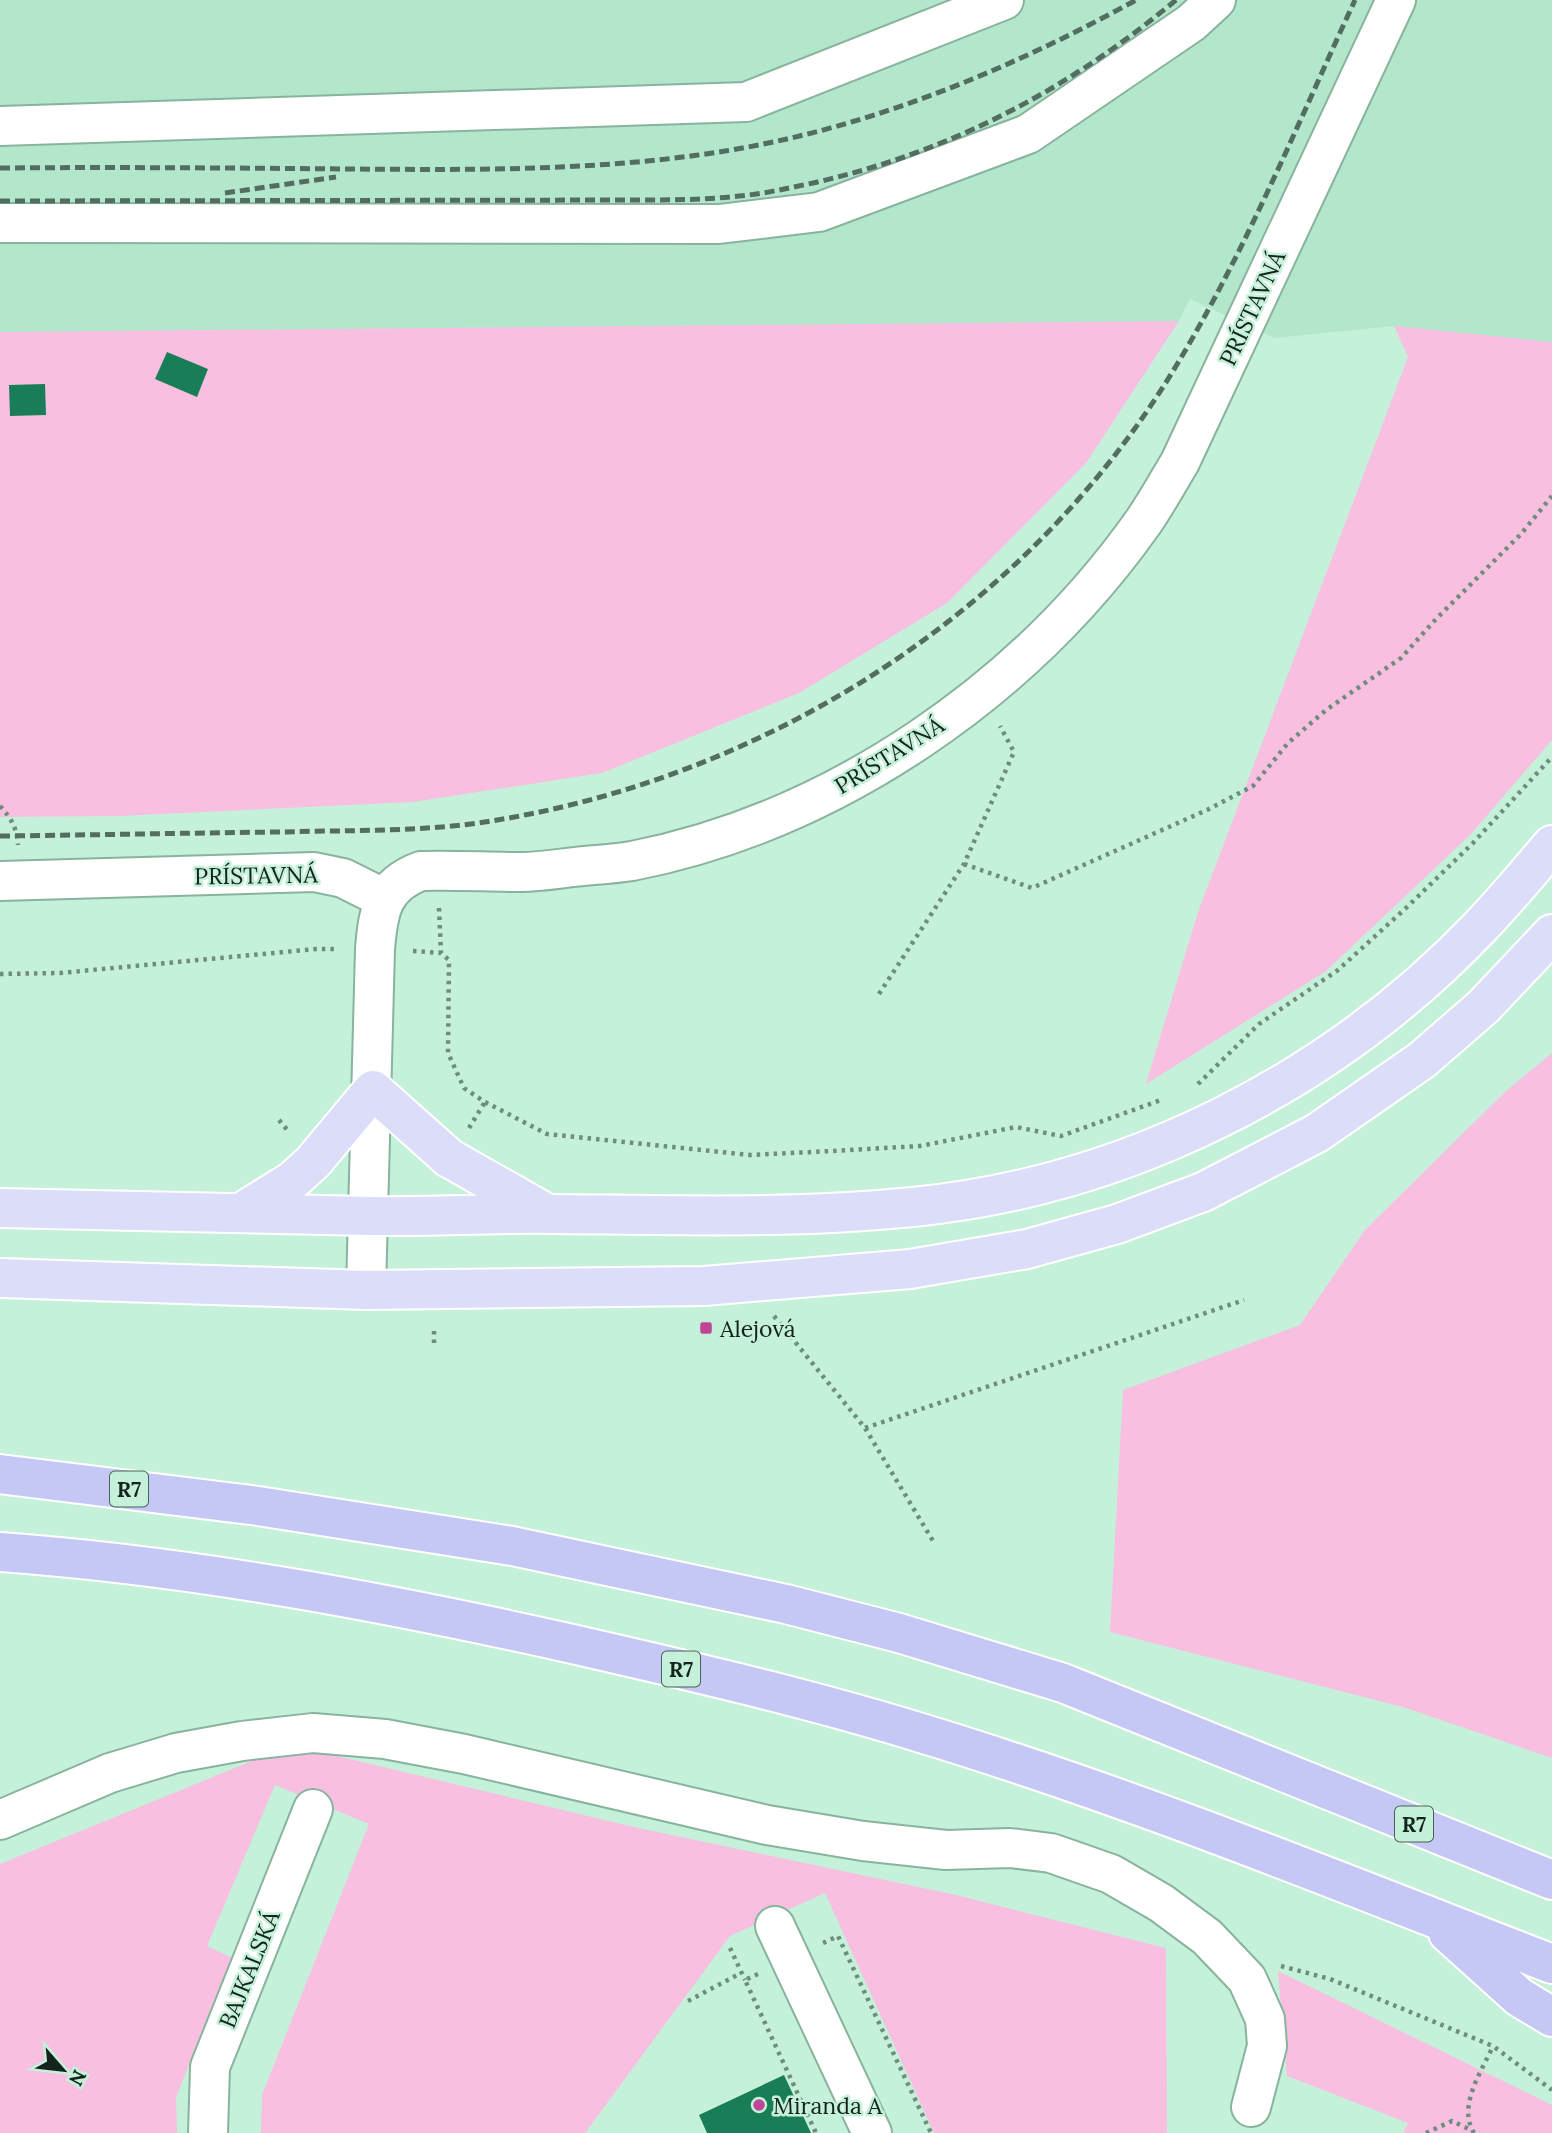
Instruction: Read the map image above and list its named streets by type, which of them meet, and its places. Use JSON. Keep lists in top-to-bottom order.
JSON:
{
  "streets": {
    "highway": ["R7"],
    "street": ["PRÍSTAVNÁ", "BAJKALSKÁ"]
  },
  "places": {
    "transit": ["Alejová"],
    "other": ["Miranda A"]
  },
  "north": "bottom right"
}
